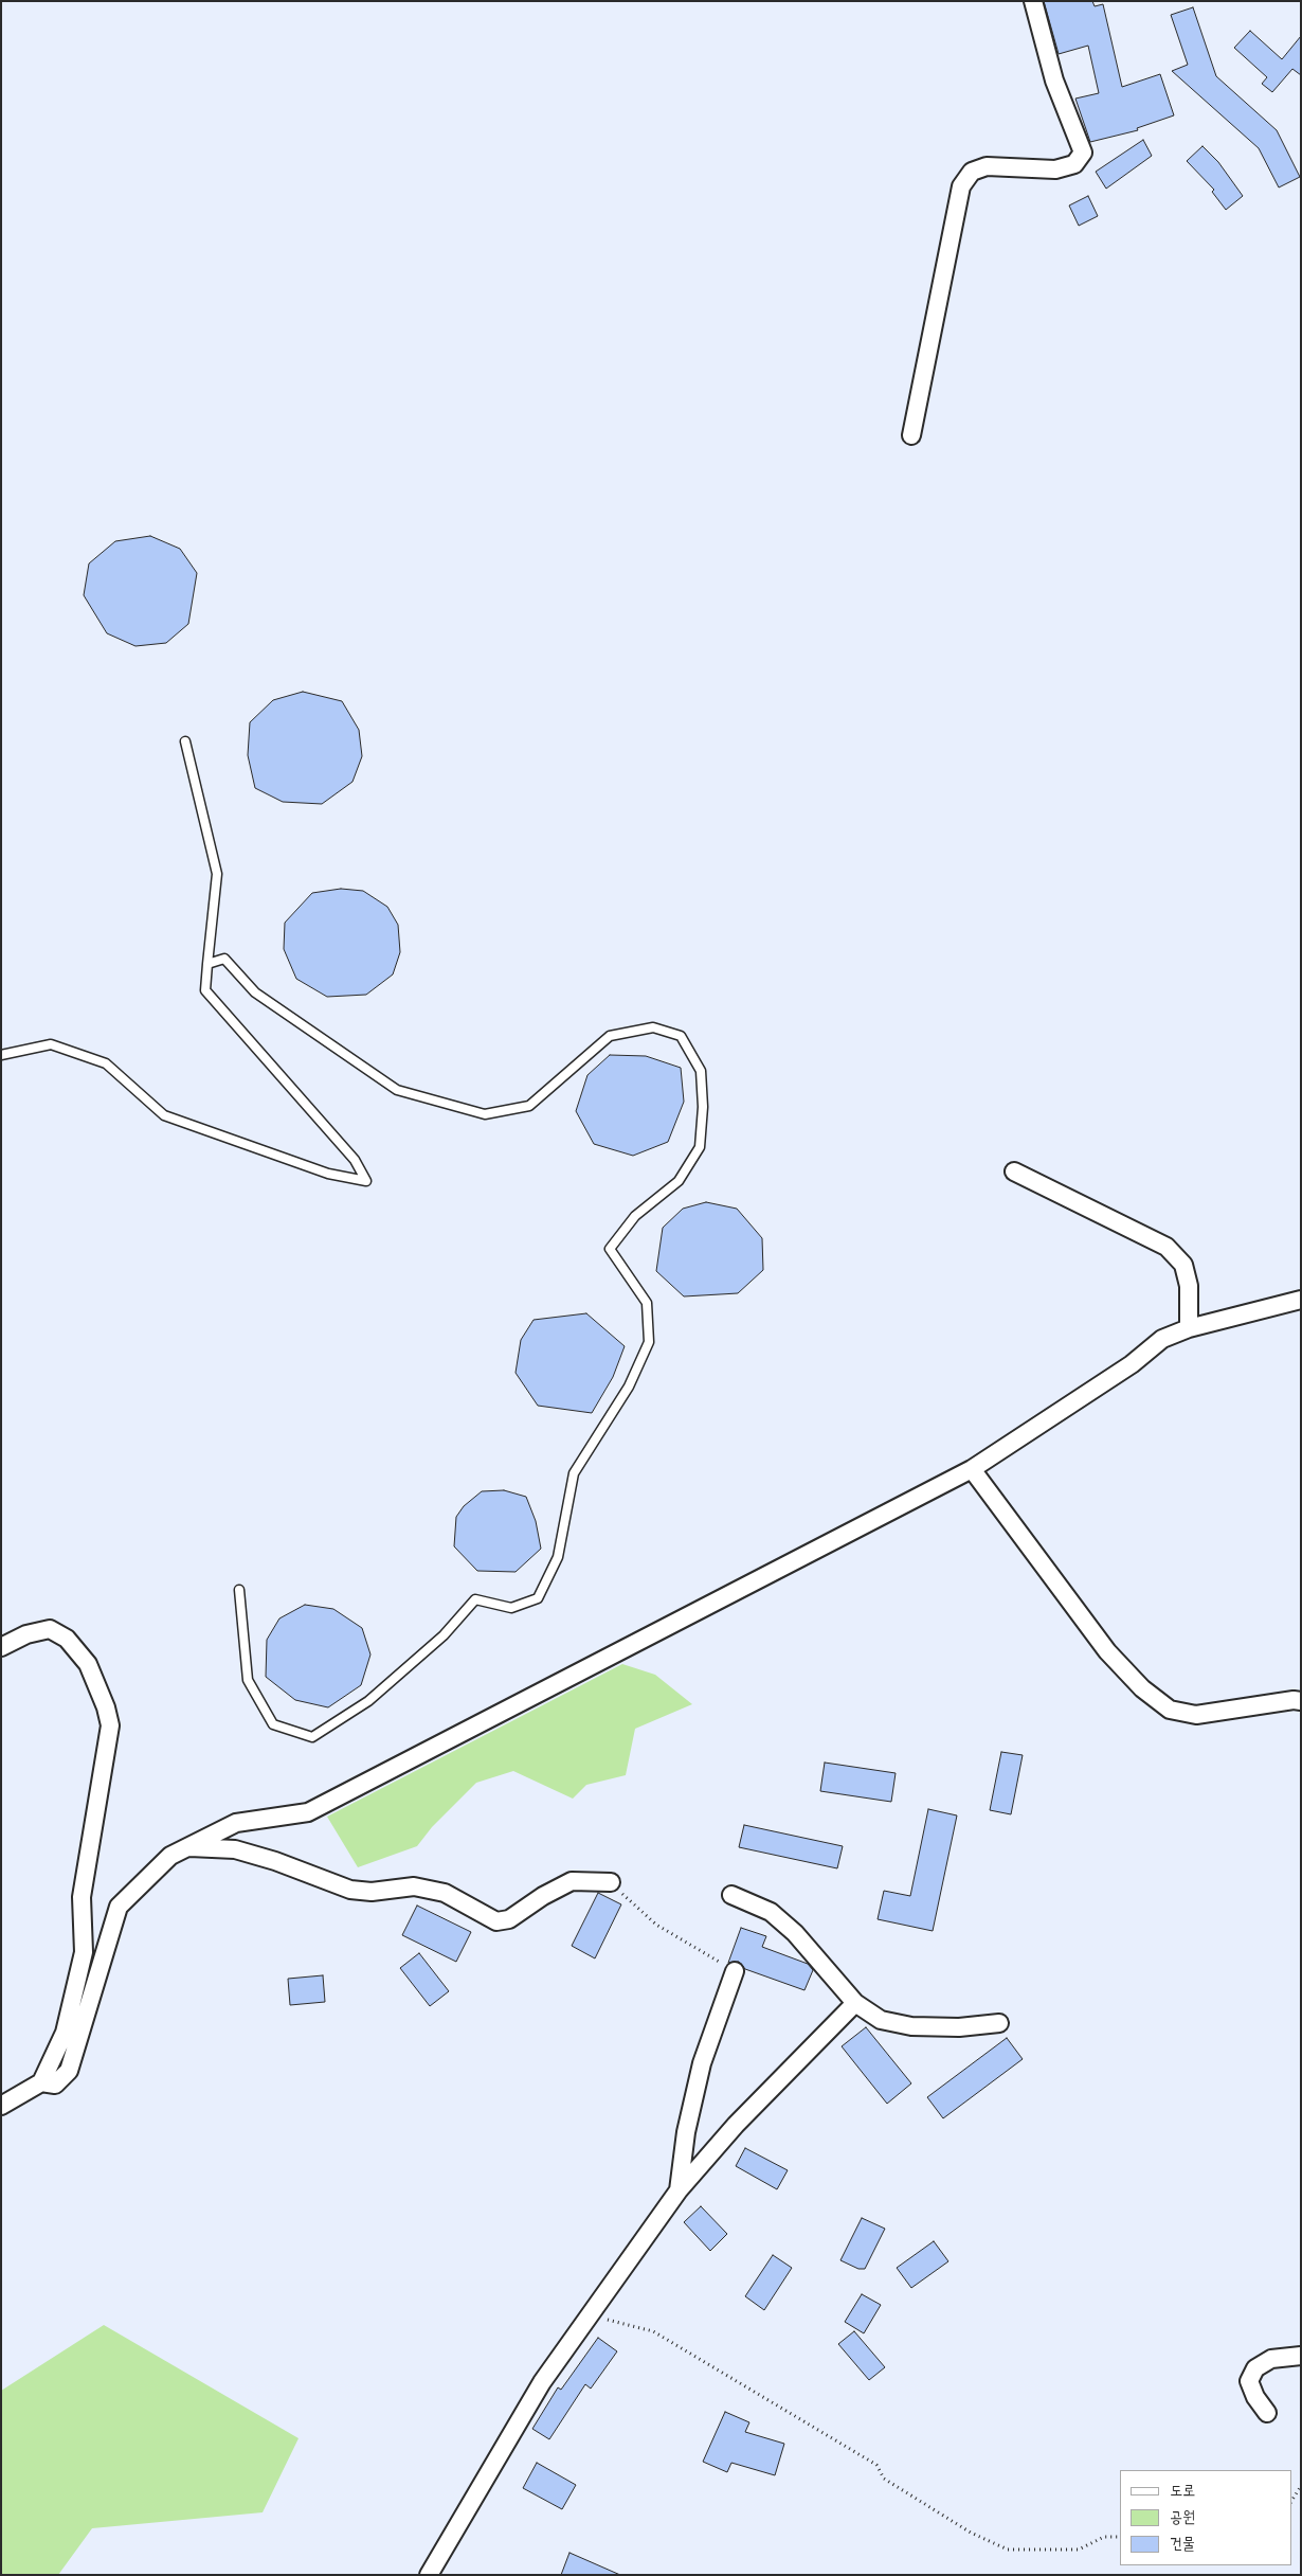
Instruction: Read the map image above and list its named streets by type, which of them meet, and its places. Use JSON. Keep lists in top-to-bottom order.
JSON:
{
  "legend": ["도로", "공원", "건물"]
}
